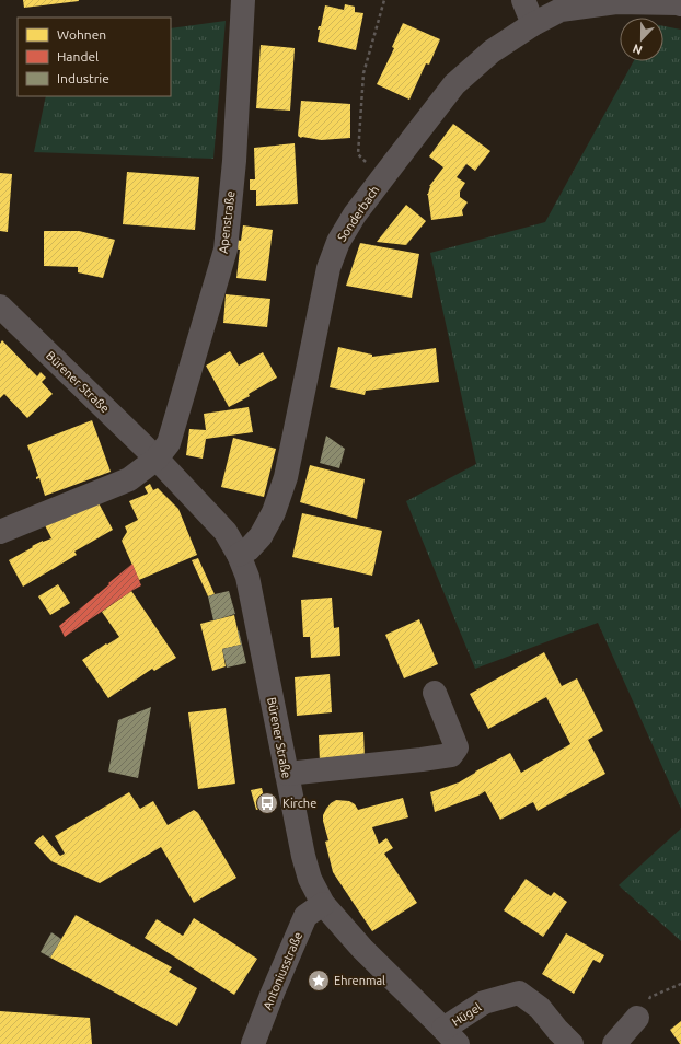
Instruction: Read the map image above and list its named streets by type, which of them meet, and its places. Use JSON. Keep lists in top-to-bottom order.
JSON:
{
  "streets": {
    "street": [
      "Sonderbach",
      "Apenstraße",
      "Bürener Straße",
      "Antoniusstraße",
      "Hügel"
    ]
  },
  "crossings": [
    ["Sonderbach", "Bürener Straße"],
    ["Apenstraße", "Bürener Straße"],
    ["Bürener Straße", "Antoniusstraße"],
    ["Bürener Straße", "Hügel"]
  ],
  "places": {
    "bus stop": ["Kirche"],
    "place": ["Ehrenmal"]
  },
  "legend": ["Wohnen", "Handel", "Industrie"],
  "north": "bottom"
}
